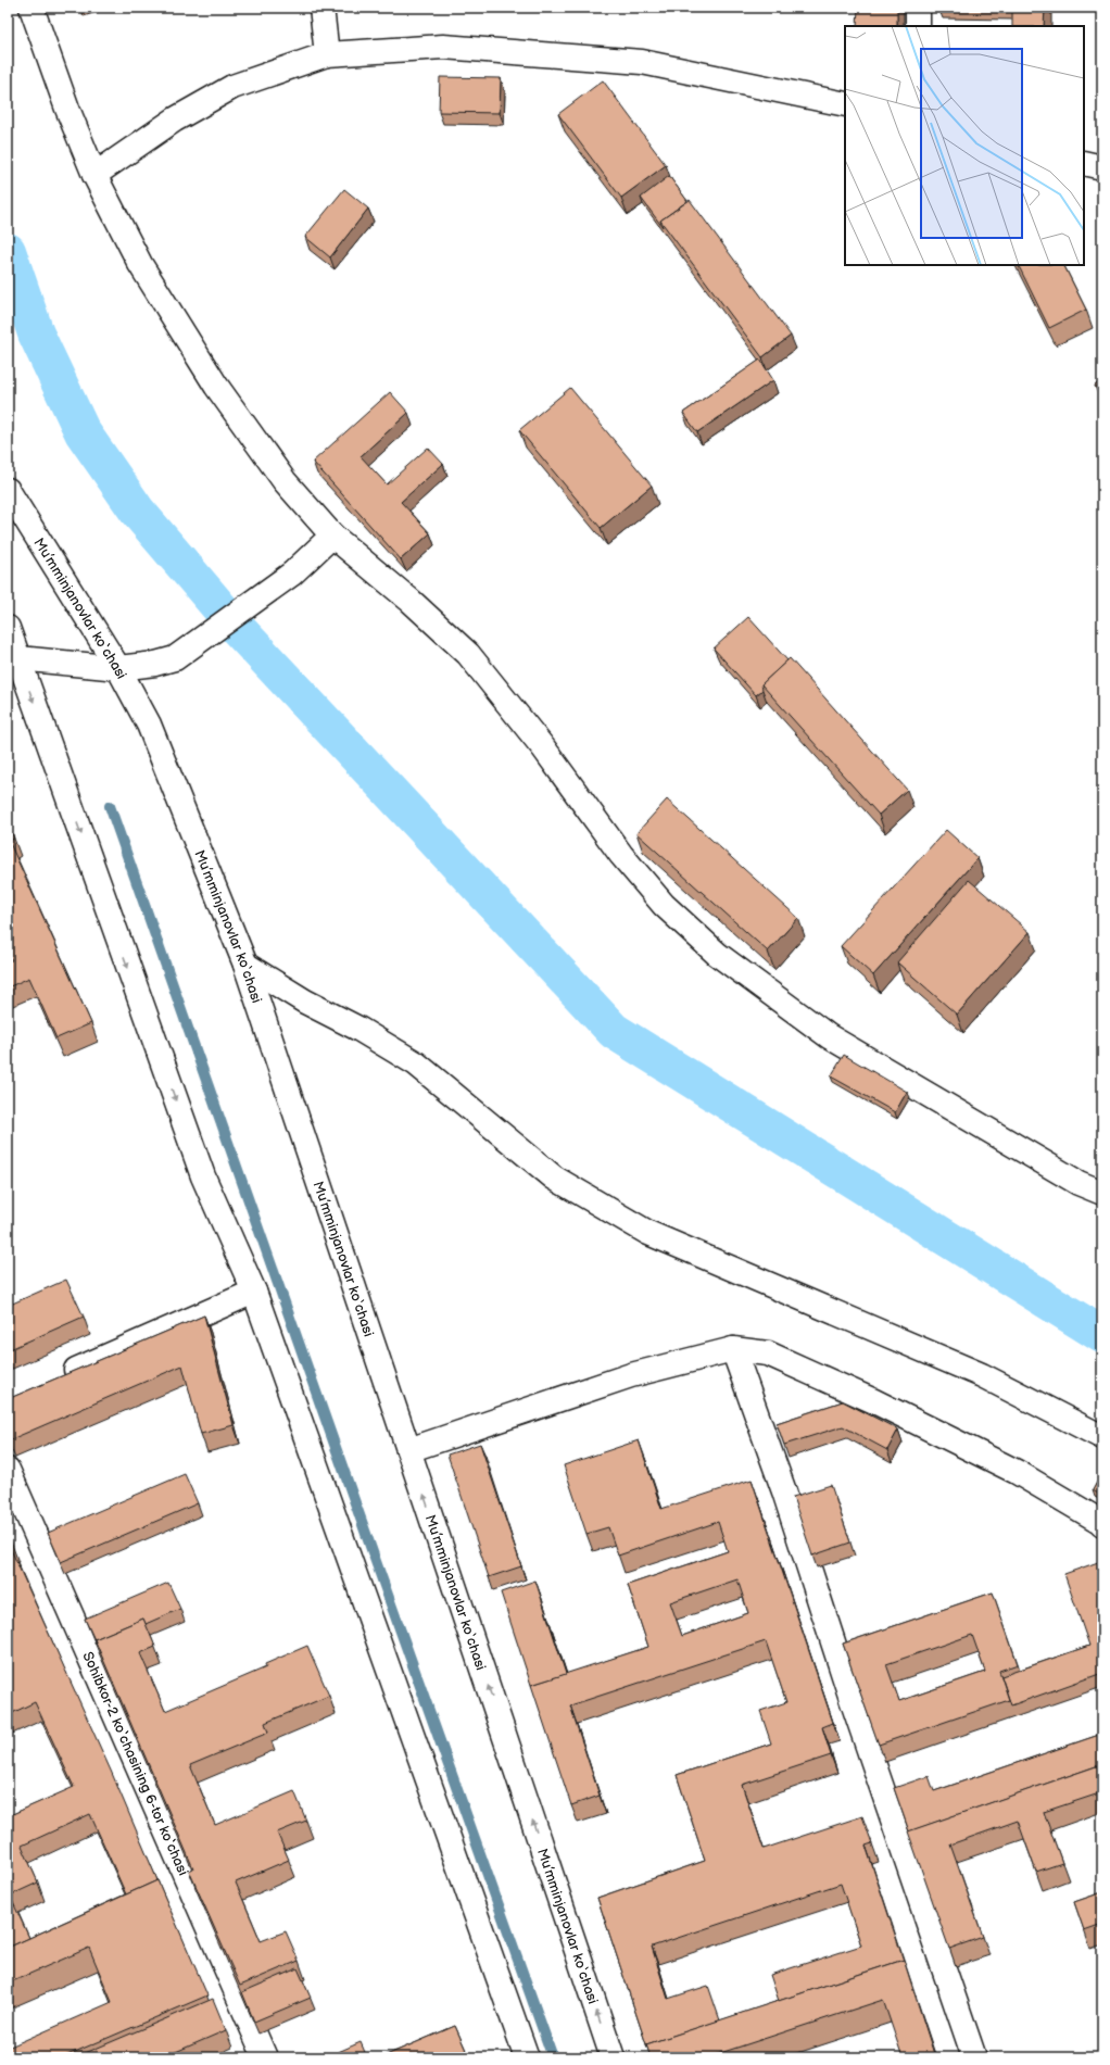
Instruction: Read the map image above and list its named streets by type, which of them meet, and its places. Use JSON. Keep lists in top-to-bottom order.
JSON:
{
  "streets": {
    "street": ["Mu’mminjanovlar ko‘chasi", "Sohibkor-2 ko‘chasining 6-tor ko‘chasi"]
  }
}
